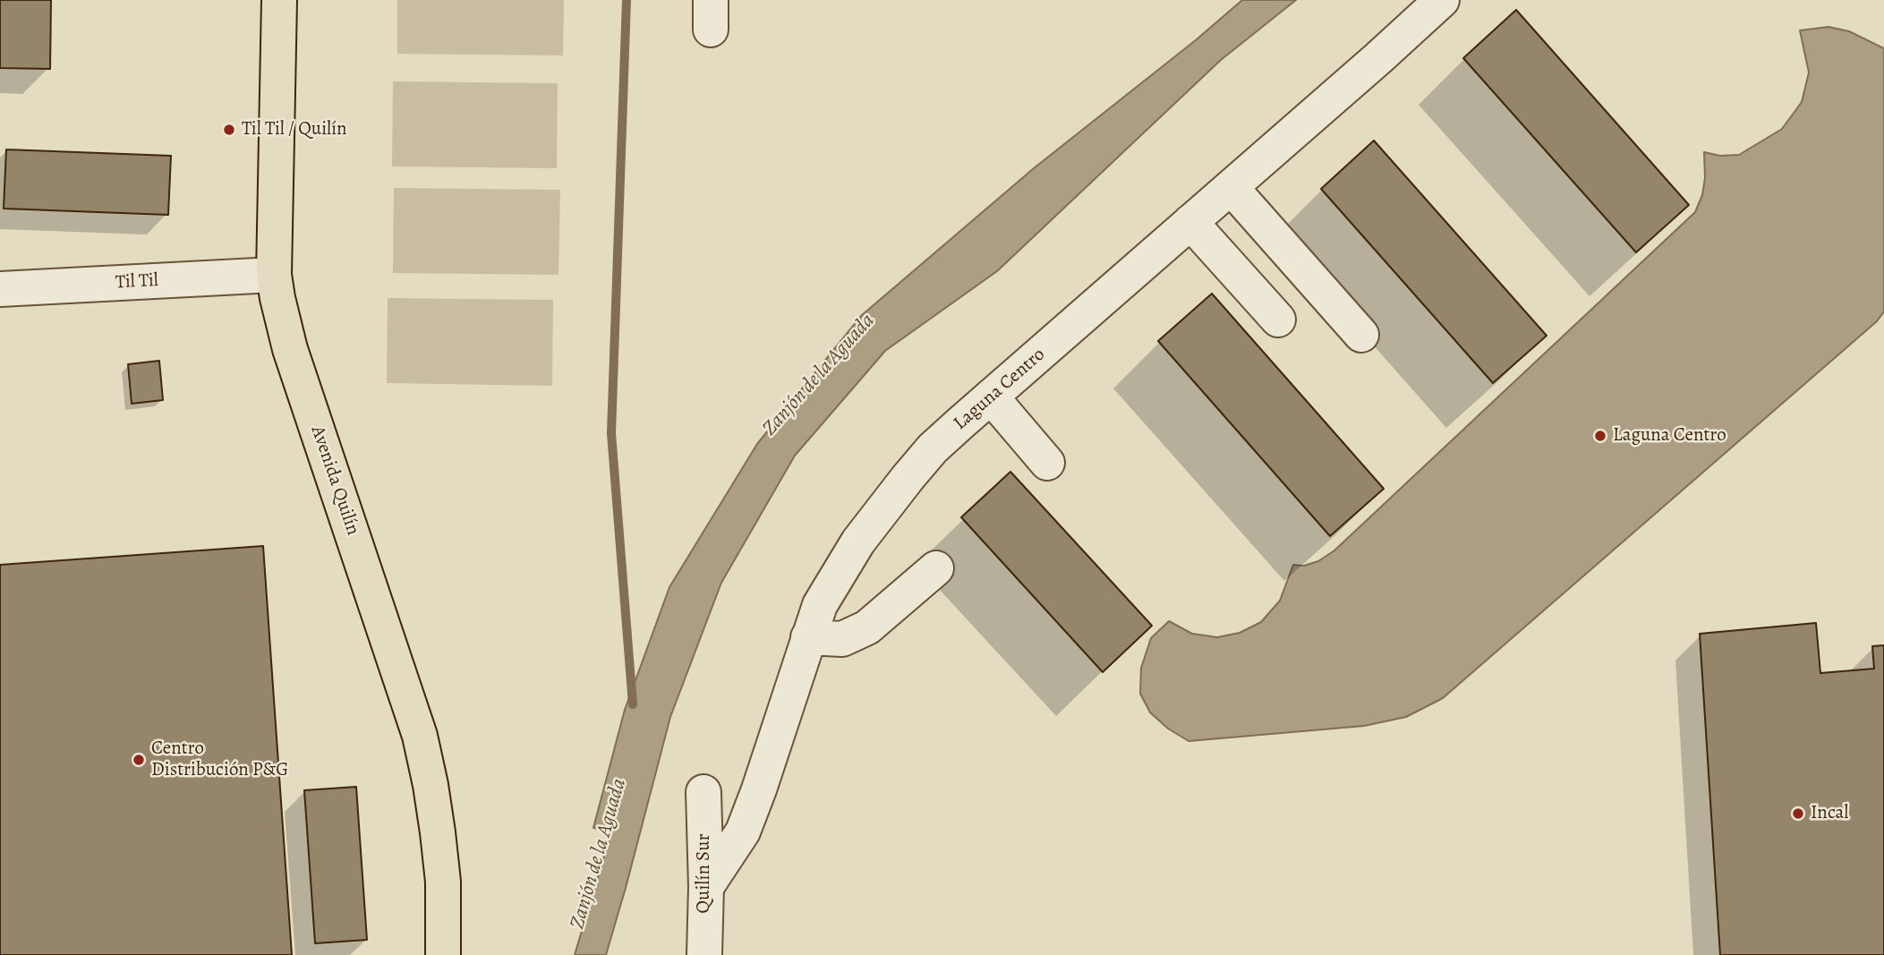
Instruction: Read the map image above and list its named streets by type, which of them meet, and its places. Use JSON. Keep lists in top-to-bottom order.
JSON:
{
  "streets": {
    "main road": ["Avenida Quilín"],
    "street": ["Til Til", "Laguna Centro", "Quilín Sur"]
  },
  "crossings": [
    ["Til Til", "Avenida Quilín"],
    ["Laguna Centro", "Quilín Sur"]
  ],
  "water": ["Zanjón de la Aguada"],
  "places": [
    "Til Til / Quilín",
    "Laguna Centro",
    "Centro Distribución P&G",
    "Incal"
  ]
}
